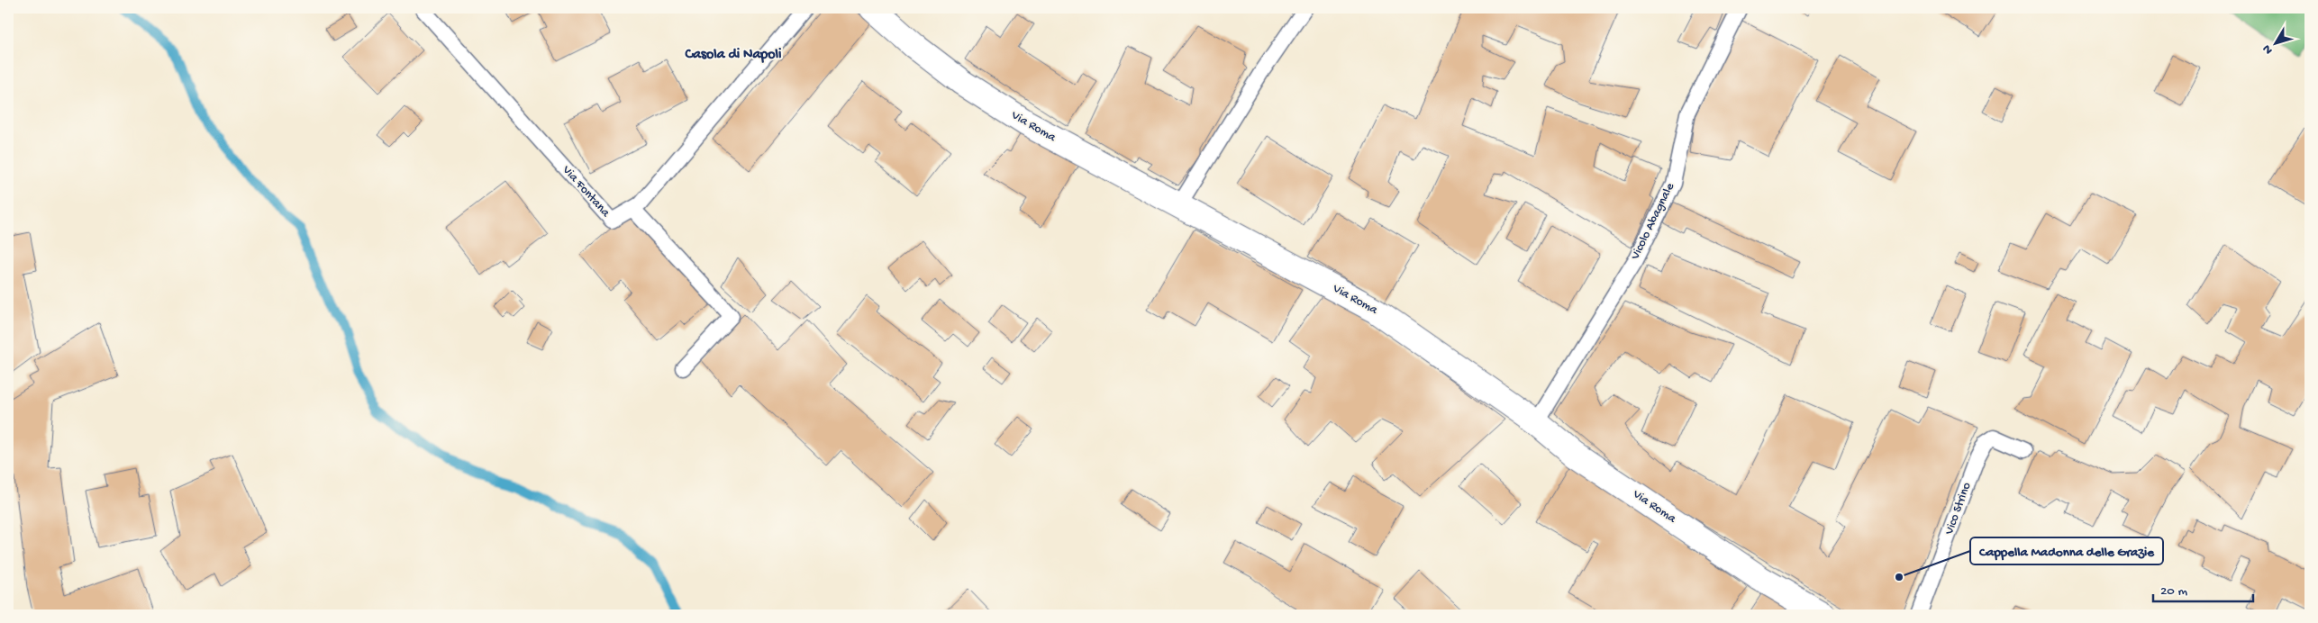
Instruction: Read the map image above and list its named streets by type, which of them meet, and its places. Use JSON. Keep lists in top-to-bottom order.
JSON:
{
  "streets": {
    "street": ["Via Roma"],
    "lane": ["Via Fontana", "Vicolo Abagnale", "Vico Strino"]
  },
  "crossings": [
    ["Via Roma", "Vicolo Abagnale"]
  ],
  "districts": ["Casola di Napoli"],
  "places": ["Cappella Madonna delle Grazie"],
  "scale_bar": "20 m",
  "north": "bottom left"
}
